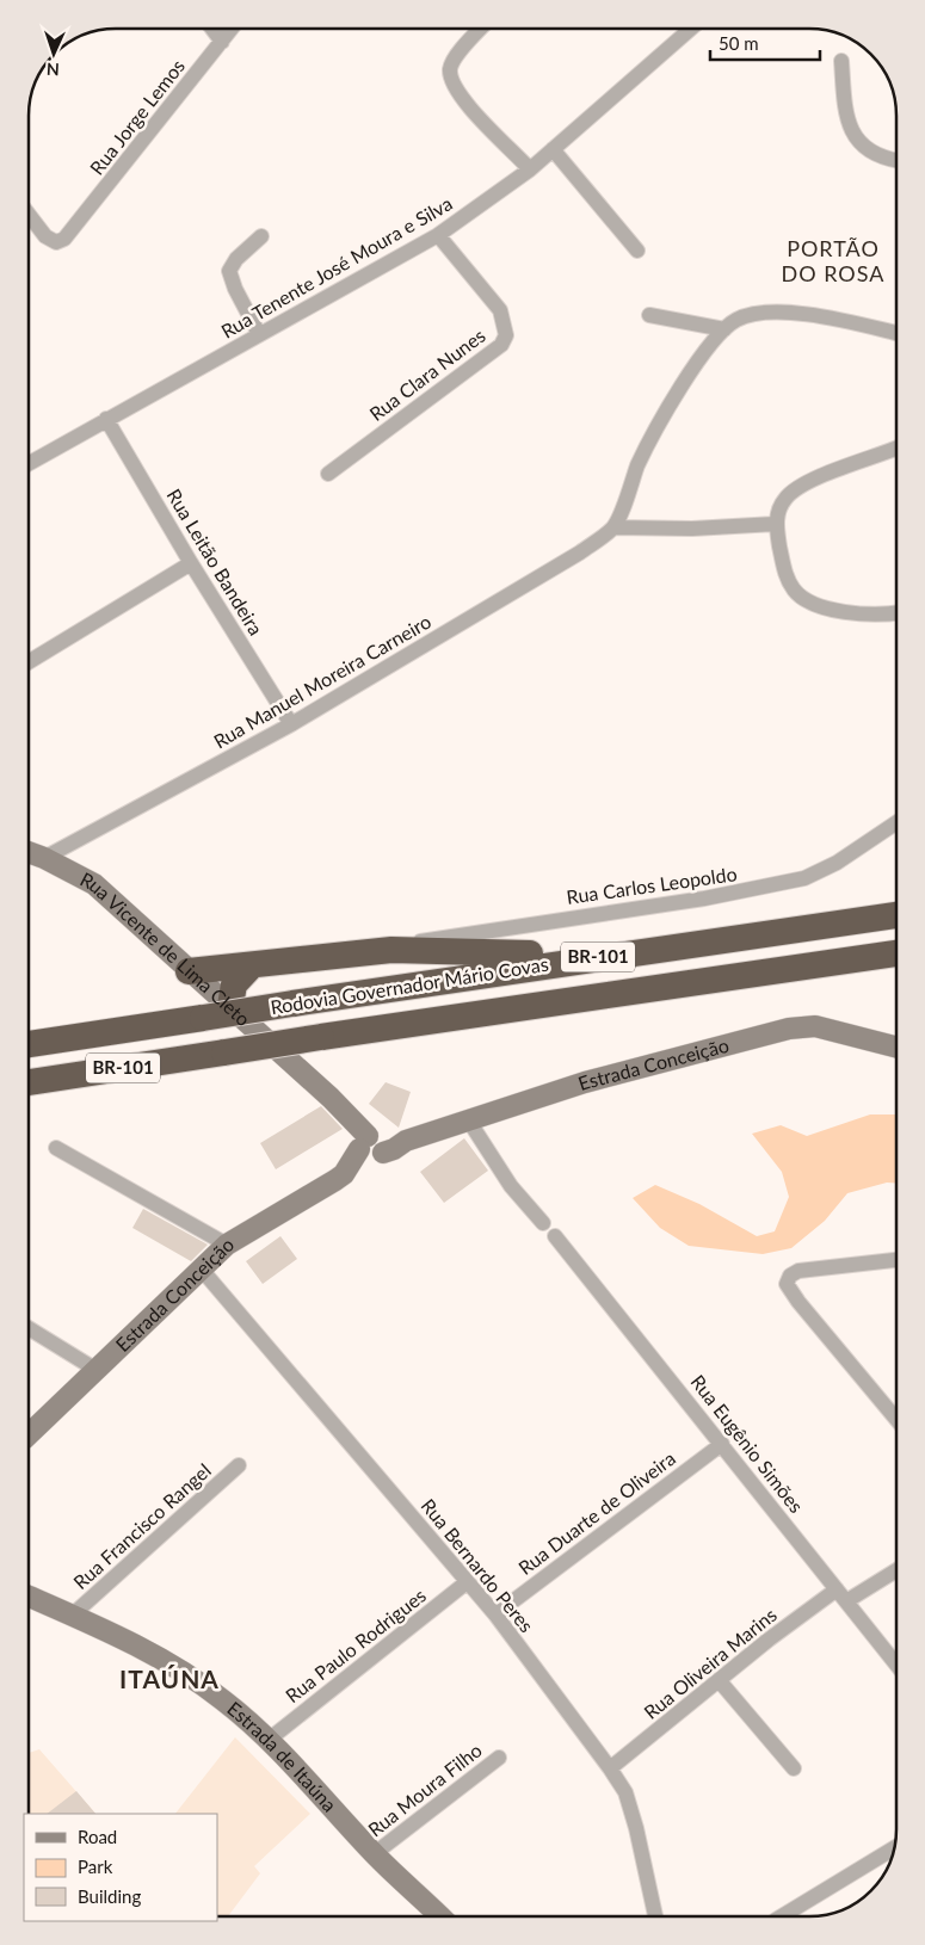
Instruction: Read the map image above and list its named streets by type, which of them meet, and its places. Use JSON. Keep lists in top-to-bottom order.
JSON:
{
  "streets": {
    "highway": ["BR-101", "Rodovia Governador Mário Covas"],
    "main road": ["Rua Vicente de Lima Cleto", "Estrada Conceição", "Estrada de Itaúna"],
    "street": [
      "Rua Jorge Lemos",
      "Rua Tenente José Moura e Silva",
      "Rua Clara Nunes",
      "Rua Leitão Bandeira",
      "Rua Manuel Moreira Carneiro",
      "Rua Carlos Leopoldo",
      "Rua Eugênio Simões",
      "Rua Duarte de Oliveira",
      "Rua Francisco Rangel",
      "Rua Bernardo Peres",
      "Rua Paulo Rodrigues",
      "Rua Oliveira Marins",
      "Rua Moura Filho"
    ]
  },
  "crossings": [
    ["Rua Tenente José Moura e Silva", "Rua Clara Nunes"],
    ["Rua Tenente José Moura e Silva", "Rua Leitão Bandeira"],
    ["Rua Leitão Bandeira", "Rua Manuel Moreira Carneiro"],
    ["Rua Manuel Moreira Carneiro", "Rua Vicente de Lima Cleto"],
    ["Rua Vicente de Lima Cleto", "Estrada Conceição"],
    ["Estrada Conceição", "Rua Bernardo Peres"],
    ["Rua Eugênio Simões", "Rua Duarte de Oliveira"],
    ["Rua Eugênio Simões", "Rua Oliveira Marins"],
    ["Rua Duarte de Oliveira", "Rua Bernardo Peres"],
    ["Rua Francisco Rangel", "Estrada de Itaúna"],
    ["Rua Bernardo Peres", "Rua Paulo Rodrigues"],
    ["Rua Bernardo Peres", "Rua Oliveira Marins"],
    ["Rua Paulo Rodrigues", "Estrada de Itaúna"],
    ["Estrada de Itaúna", "Rua Moura Filho"]
  ],
  "districts": ["PORTÃO DO ROSA", "ITAÚNA"],
  "legend": ["Road", "Park", "Building"],
  "scale_bar": "50 m",
  "north": "bottom"
}
